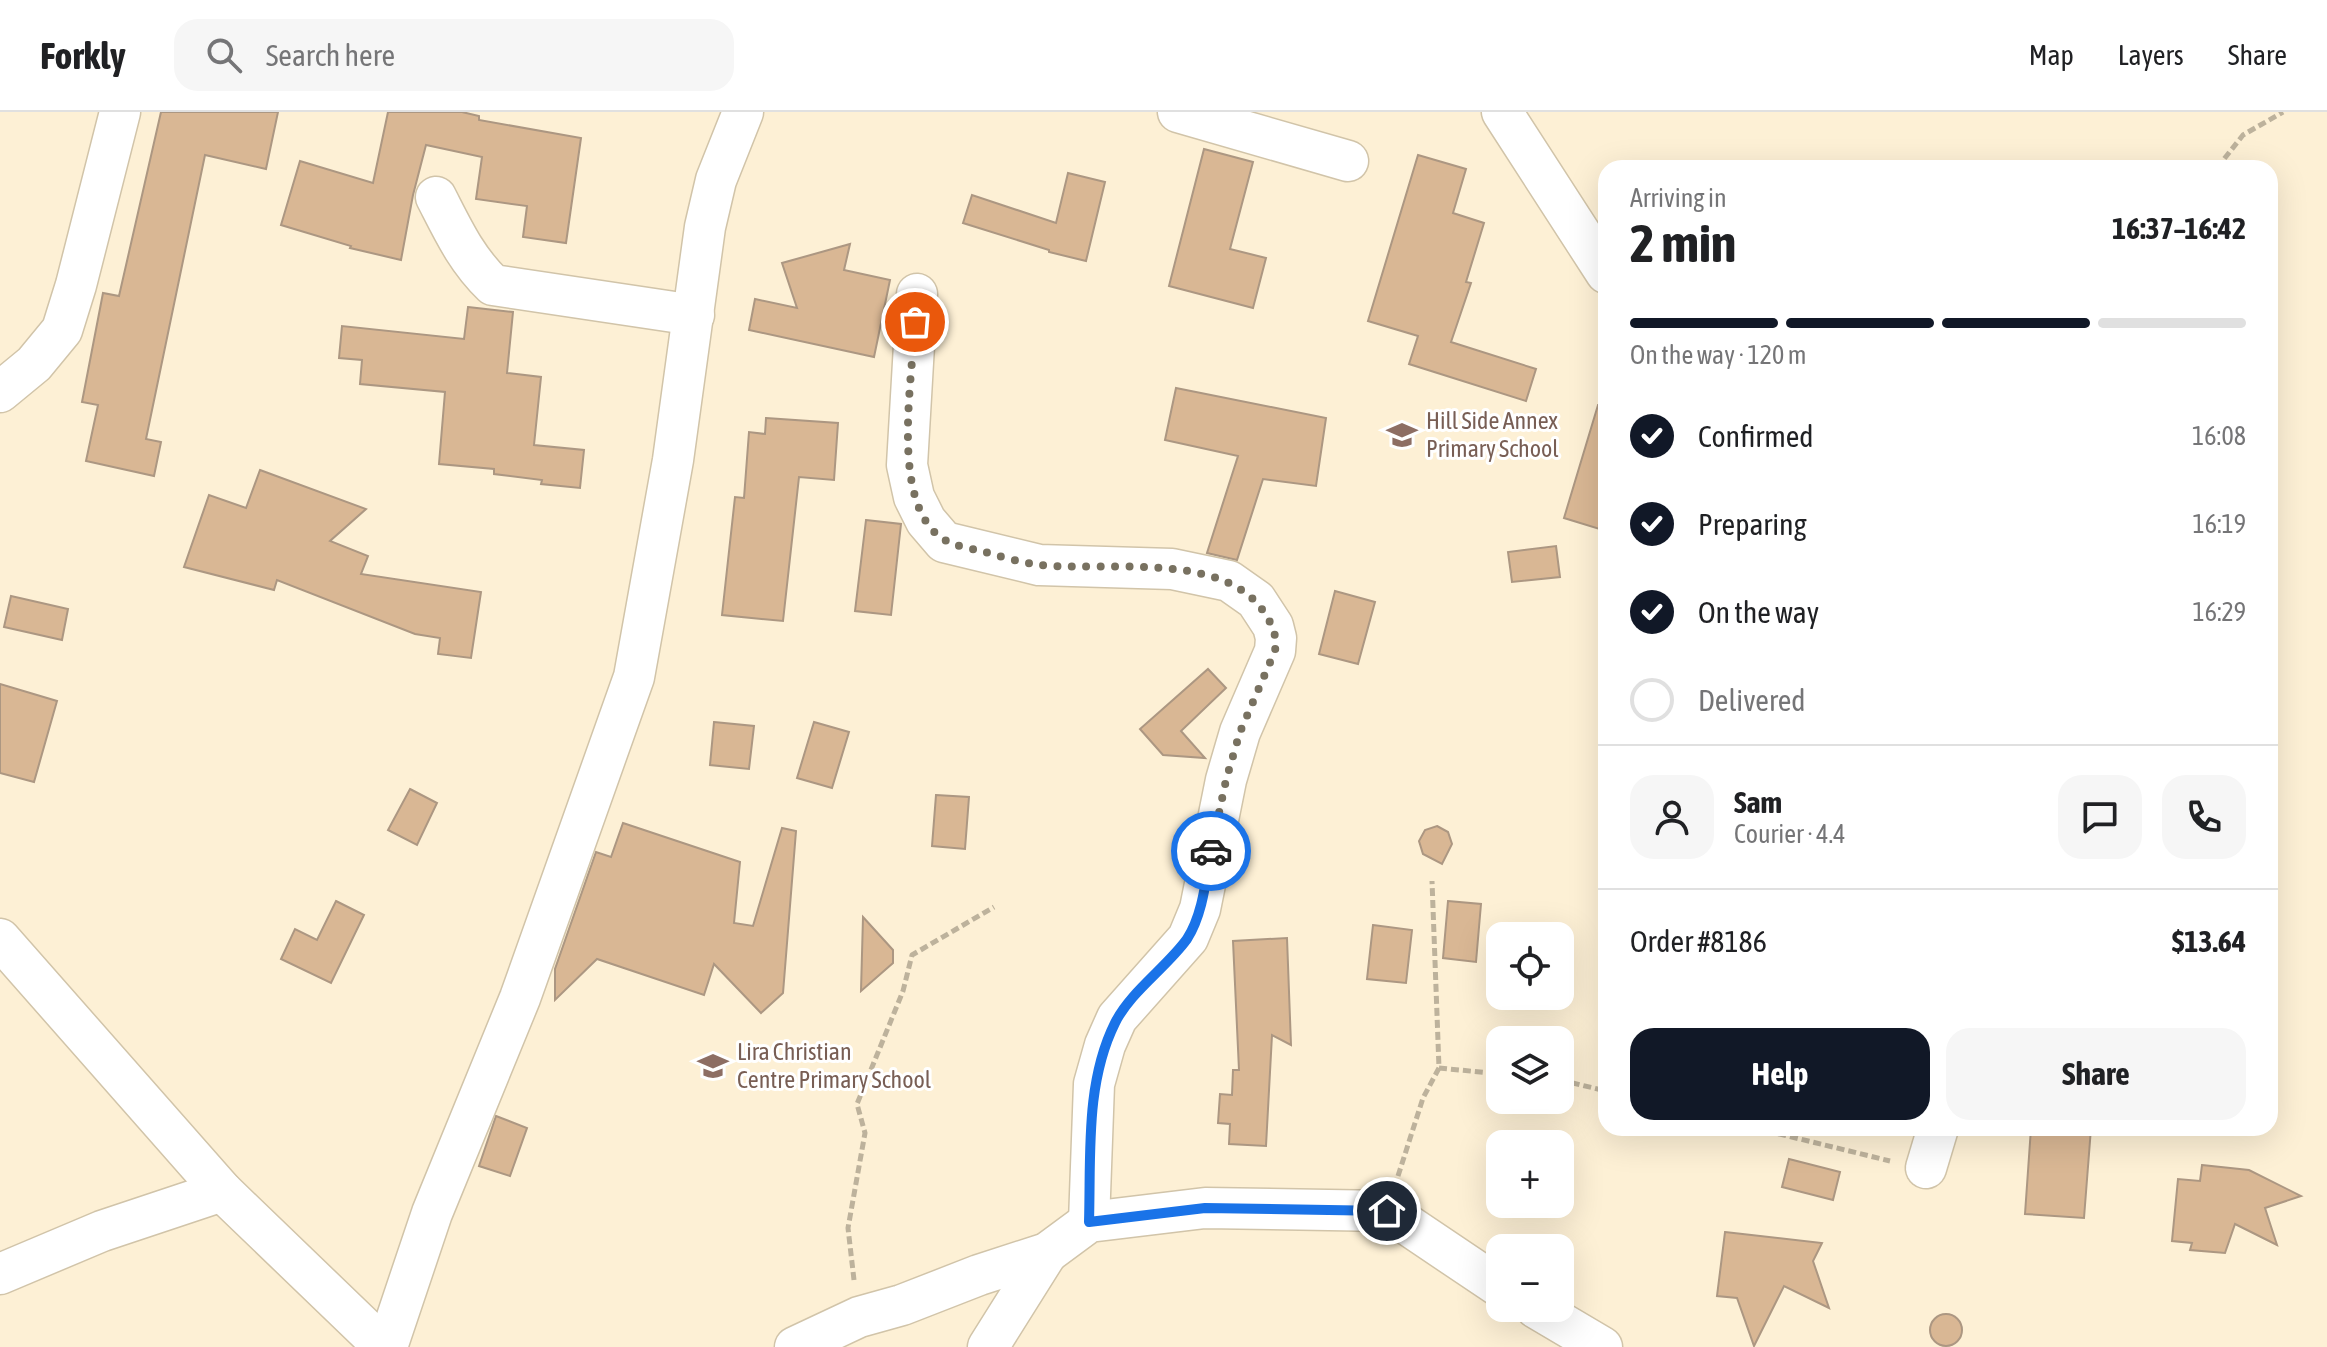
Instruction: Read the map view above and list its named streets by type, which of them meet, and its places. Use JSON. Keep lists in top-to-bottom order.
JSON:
{
  "places": {
    "school or university": ["Hill Side Annex Primary School", "Lira Christian Centre Primary School"]
  },
  "page": {
    "header": "Forkly",
    "search": "Search here",
    "nav": ["Map", "Layers", "Share"],
    "heading": ["2 min", "Arriving in", "16:37–16:42"],
    "panel": [
      "Sam",
      "Courier · 4.4",
      "Order #8186",
      "$13.64"
    ],
    "bar": "On the way · 120 m",
    "list": [
      ["Confirmed", "16:08"],
      ["Preparing", "16:19"],
      ["On the way", "16:29"],
      "Delivered"
    ],
    "map_buttons": ["+", "−"],
    "buttons": ["Help", "Share"]
  }
}
